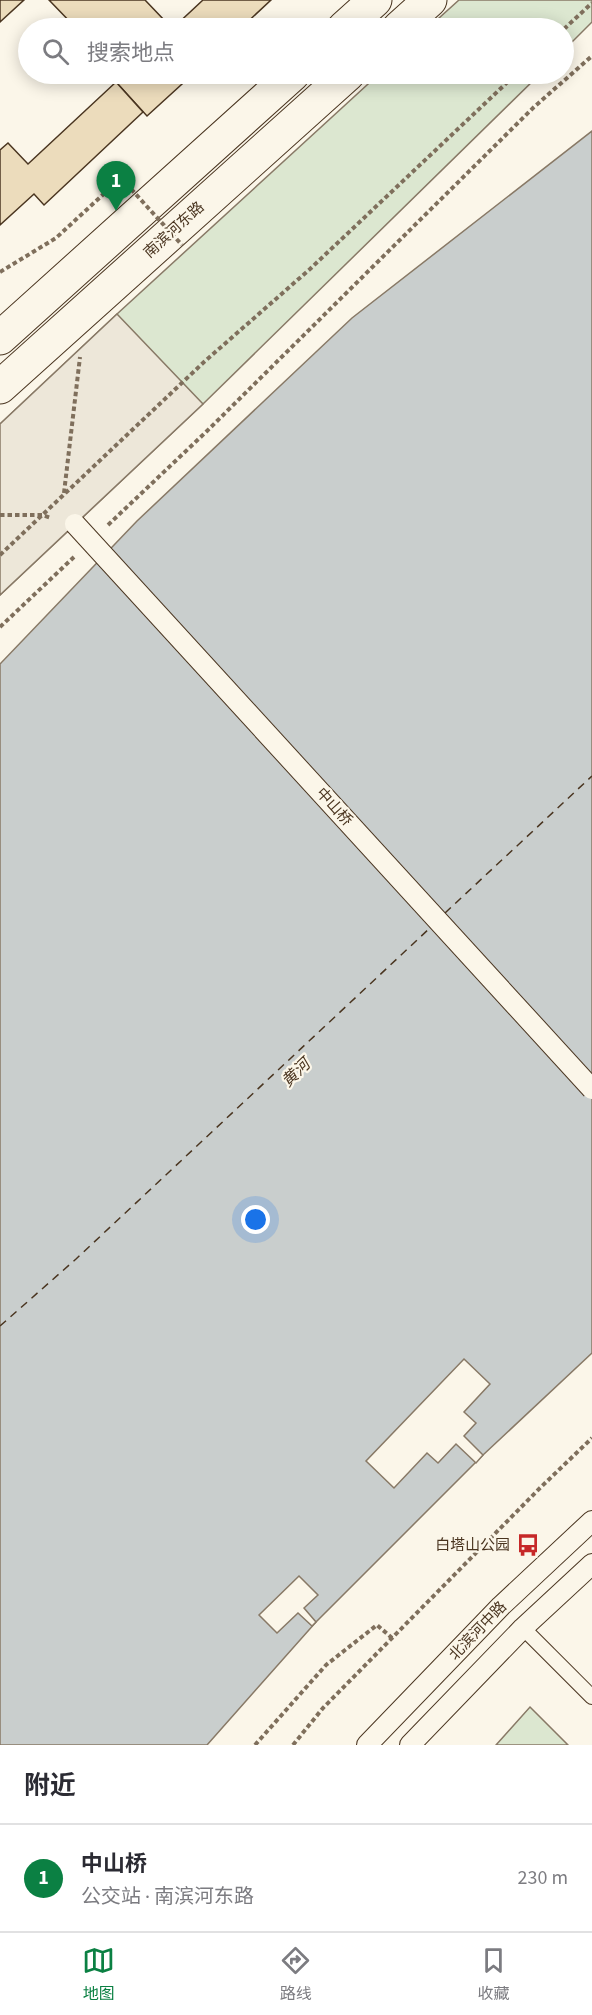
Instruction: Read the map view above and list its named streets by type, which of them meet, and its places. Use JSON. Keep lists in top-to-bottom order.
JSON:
{
  "streets": {
    "highway": ["南滨河东路"],
    "street": ["中山桥", "北滨河中路"]
  },
  "water": ["黄河"],
  "places": {
    "bus stop": ["白塔山公园"]
  },
  "page": {
    "search": "搜索地点",
    "pins": "1",
    "heading": "附近",
    "list": [
      {
        "mark": "1",
        "name": "中山桥",
        "note": "公交站 · 南滨河东路",
        "value": "230 m"
      }
    ],
    "nav": ["地图", "路线", "收藏"]
  }
}
